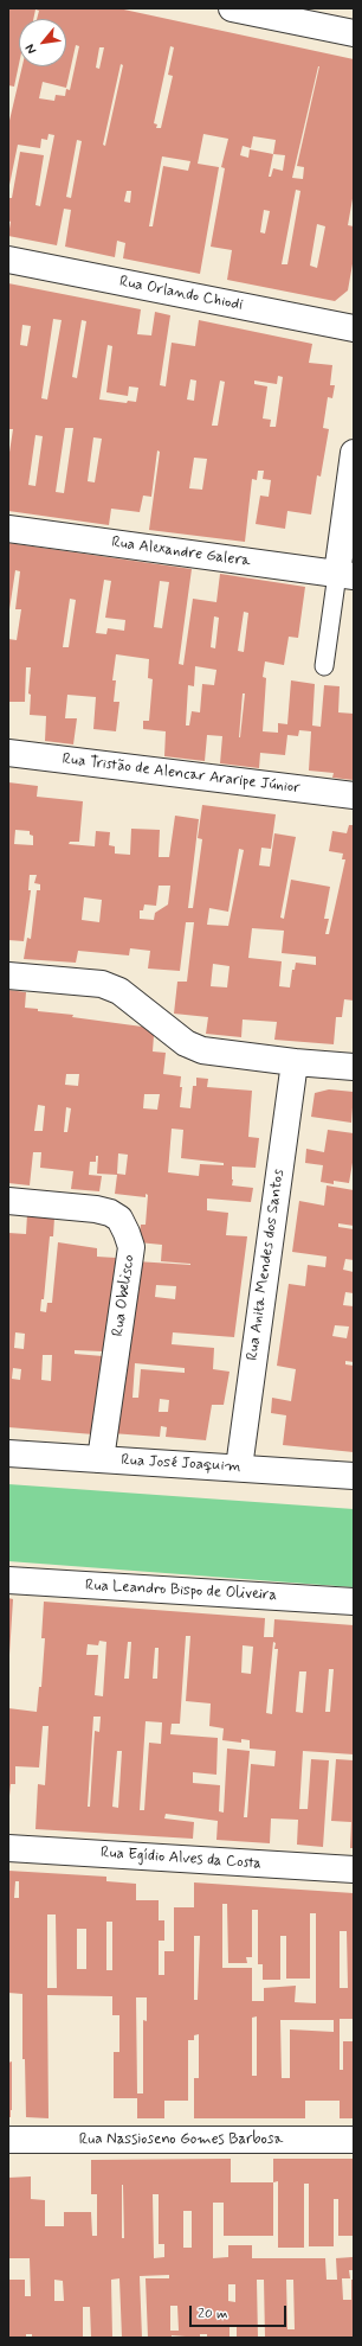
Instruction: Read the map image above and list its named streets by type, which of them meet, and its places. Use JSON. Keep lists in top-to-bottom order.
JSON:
{
  "streets": {
    "street": [
      "Rua Orlando Chiodi",
      "Rua Alexandre Galera",
      "Rua Tristão de Alencar Araripe Júnior",
      "Rua Anita Mendes dos Santos",
      "Rua Obelisco",
      "Rua José Joaquim",
      "Rua Leandro Bispo de Oliveira",
      "Rua Egídio Alves da Costa",
      "Rua Nassioseno Gomes Barbosa"
    ]
  },
  "crossings": [
    ["Rua Anita Mendes dos Santos", "Rua José Joaquim"],
    ["Rua Obelisco", "Rua José Joaquim"]
  ],
  "scale_bar": "20 m",
  "north": "bottom left"
}
